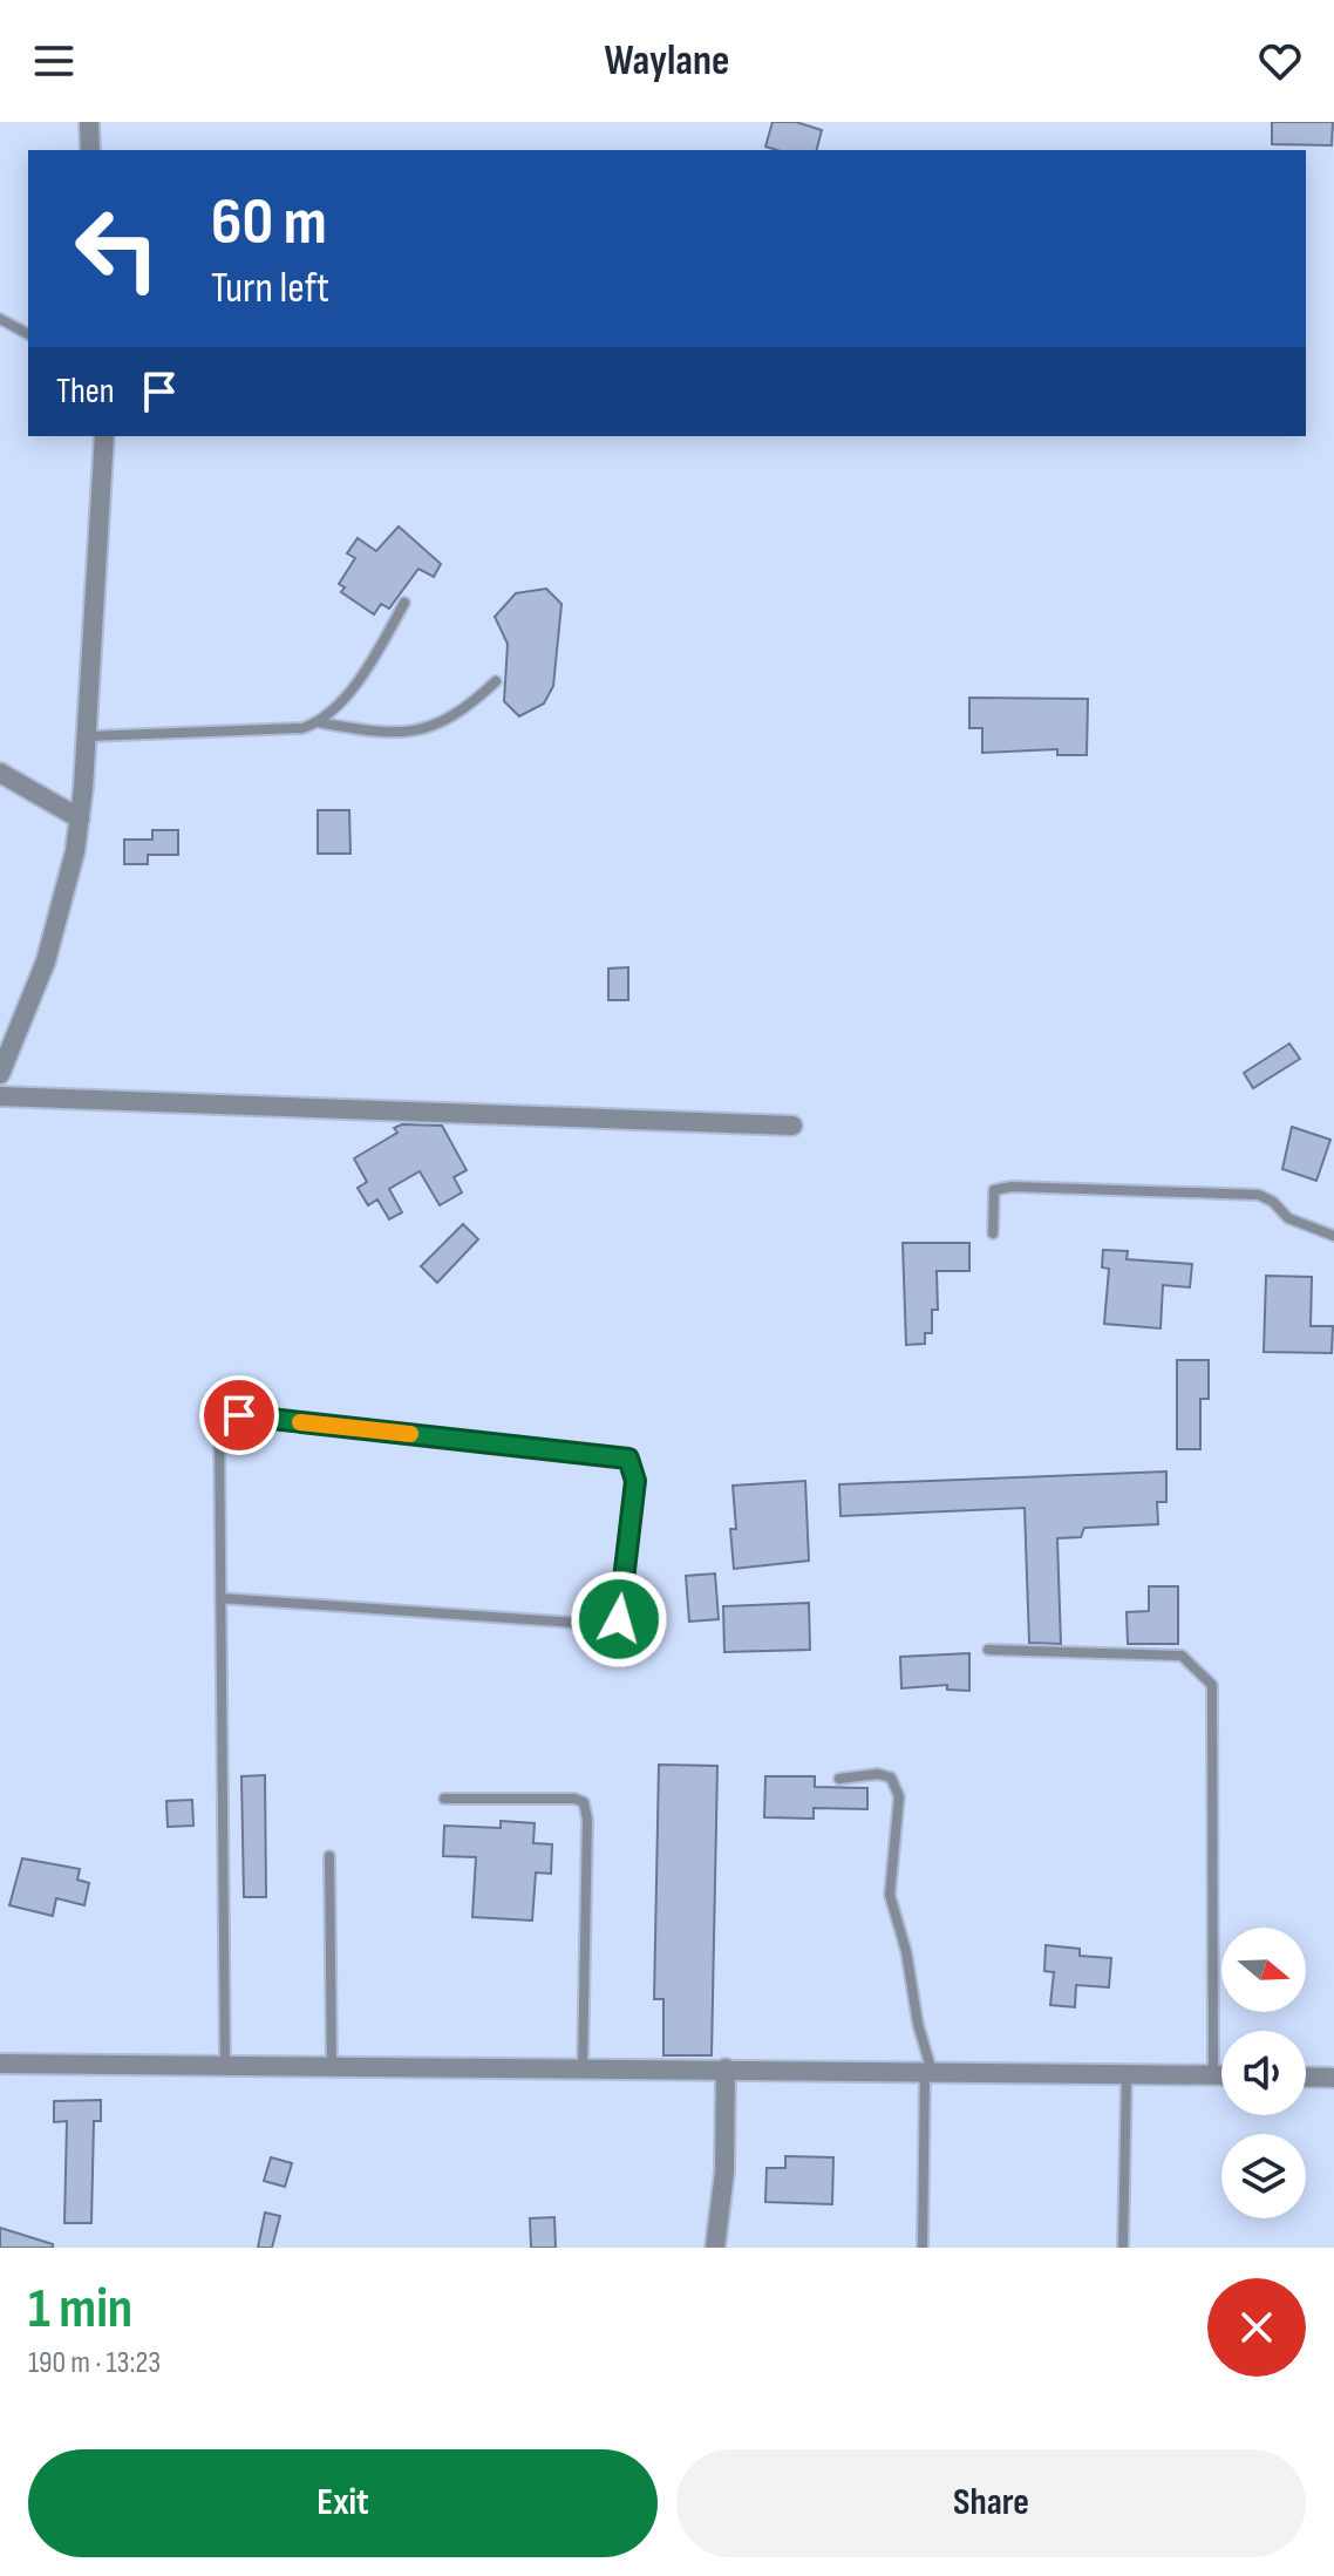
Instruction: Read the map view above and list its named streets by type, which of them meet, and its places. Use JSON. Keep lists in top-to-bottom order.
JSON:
{
  "north": "right",
  "page": {
    "header": "Waylane",
    "turn": ["60 m", "Turn left"],
    "then": "Then",
    "heading": ["1 min", "190 m · 13:23"],
    "buttons": ["Exit", "Share"]
  }
}
